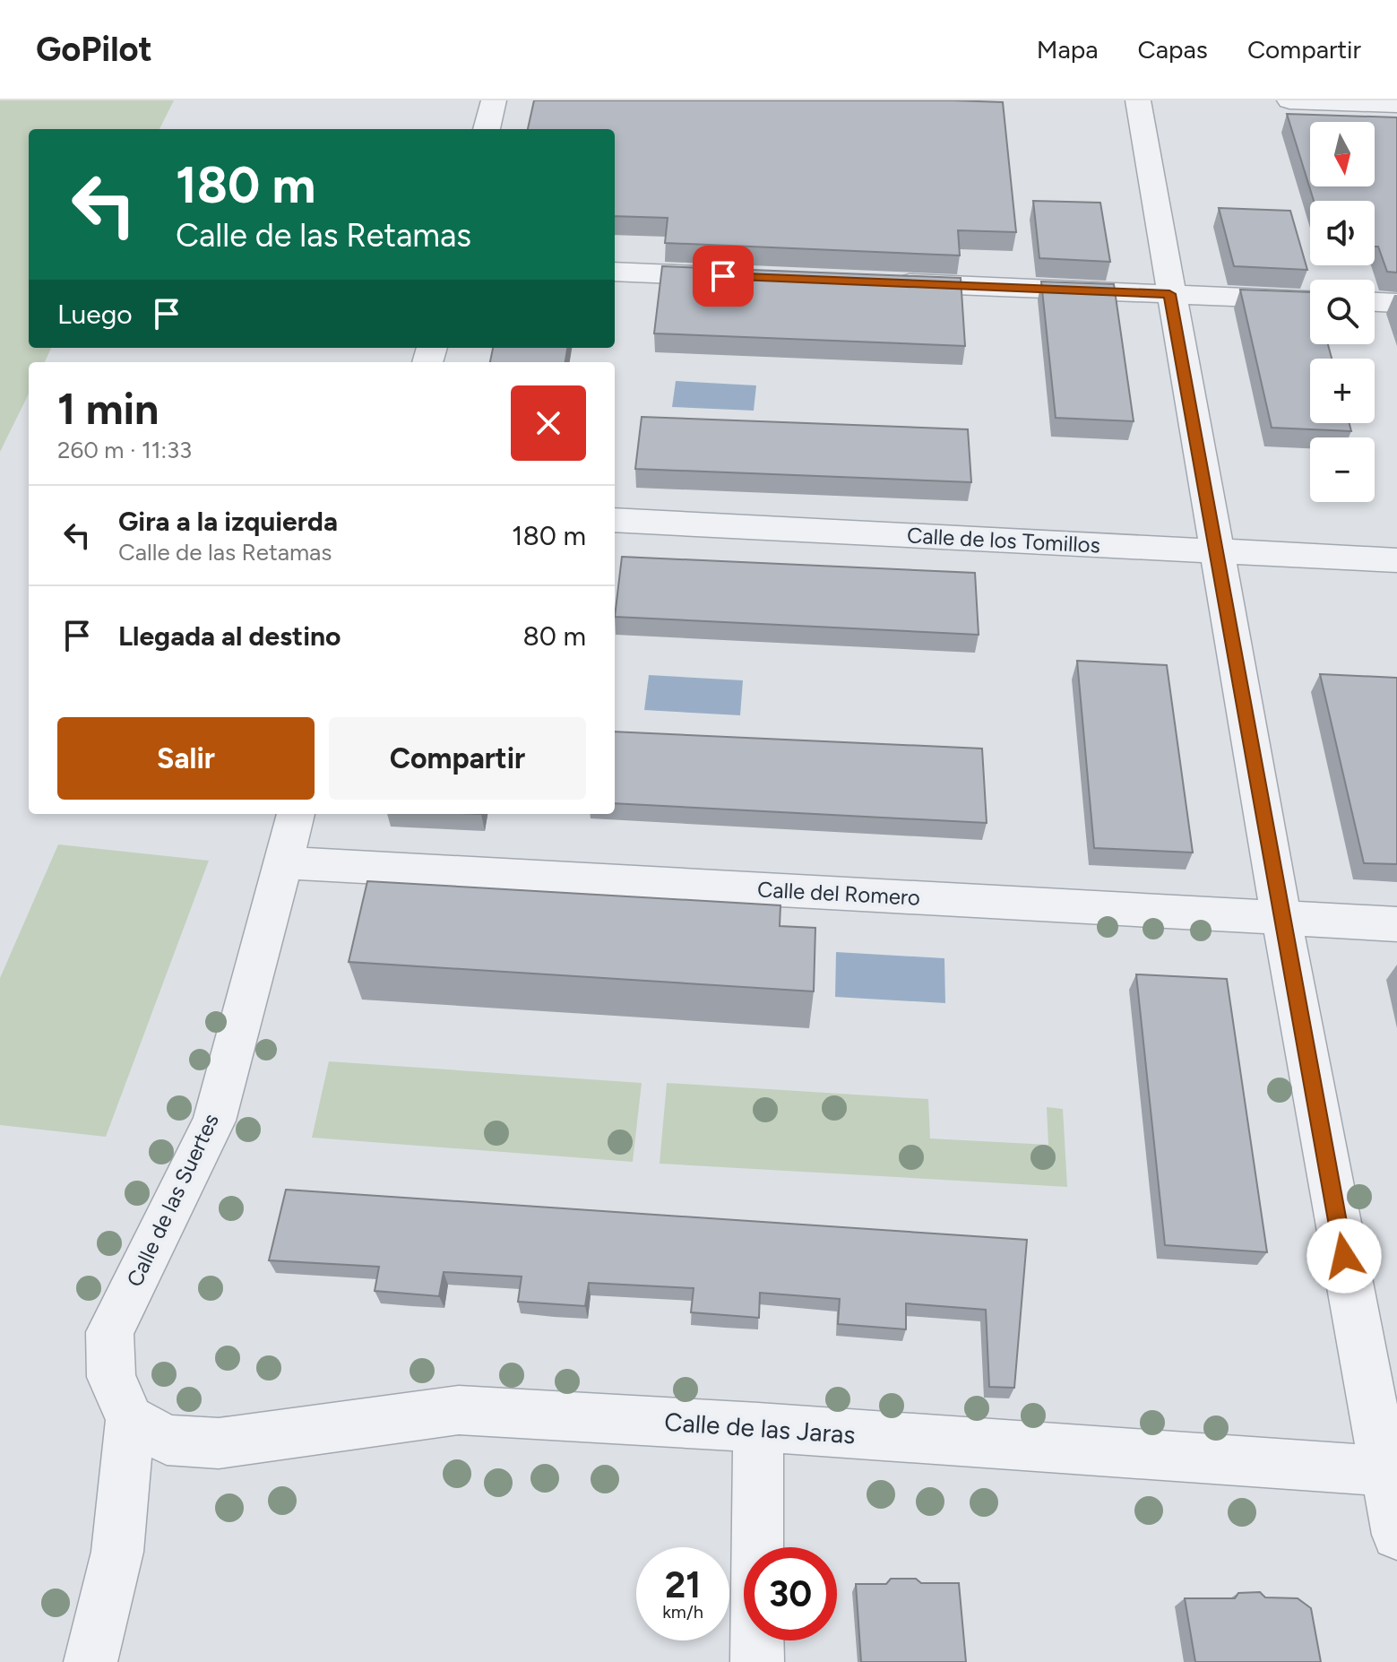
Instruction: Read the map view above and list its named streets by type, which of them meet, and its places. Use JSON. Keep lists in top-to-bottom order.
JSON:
{
  "streets": {
    "street": [
      "Calle de los Tomillos",
      "Calle del Romero",
      "Calle de las Suertes",
      "Calle de las Jaras"
    ]
  },
  "crossings": [
    ["Calle del Romero", "Calle de las Suertes"],
    ["Calle de las Suertes", "Calle de las Jaras"]
  ],
  "north": "bottom",
  "page": {
    "header": "GoPilot",
    "nav": ["Mapa", "Capas", "Compartir"],
    "map_buttons": ["+", "−"],
    "turn": ["180 m", "Calle de las Retamas"],
    "then": "Luego",
    "heading": ["1 min", "260 m · 11:33"],
    "list": [
      {
        "name": "Gira a la izquierda",
        "note": "Calle de las Retamas",
        "value": "180 m"
      },
      {
        "name": "Llegada al destino",
        "value": "80 m"
      }
    ],
    "buttons": ["Salir", "Compartir"],
    "speed": "21 km/h",
    "limit": "30"
  }
}
